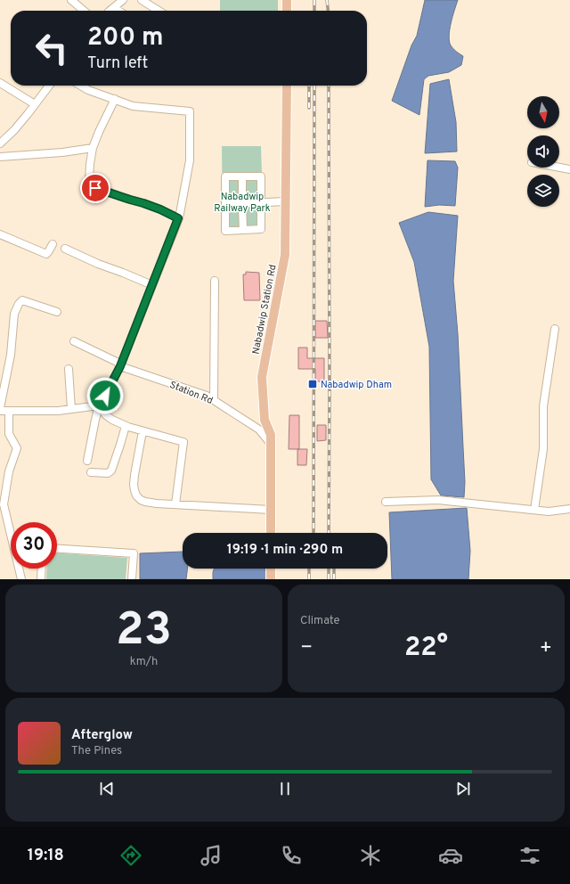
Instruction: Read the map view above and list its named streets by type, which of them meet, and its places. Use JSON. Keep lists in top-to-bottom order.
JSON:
{
  "streets": {
    "main road": ["Nabadwip Station Rd"],
    "street": ["Station Rd"]
  },
  "crossings": [
    ["Nabadwip Station Rd", "Station Rd"]
  ],
  "parks": ["Nabadwip Railway Park"],
  "places": {
    "transit": ["Nabadwip Dham"]
  },
  "north": "bottom",
  "page": {
    "turn": ["200 m", "Turn left"],
    "limit": "30",
    "trip": "19:19 · 1 min · 290 m",
    "tile": [
      ["23", "km/h"],
      "Climate"
    ],
    "heat": ["−", "22°", "+"],
    "song": ["Afterglow", "The Pines"],
    "tabs": "19:18"
  }
}
